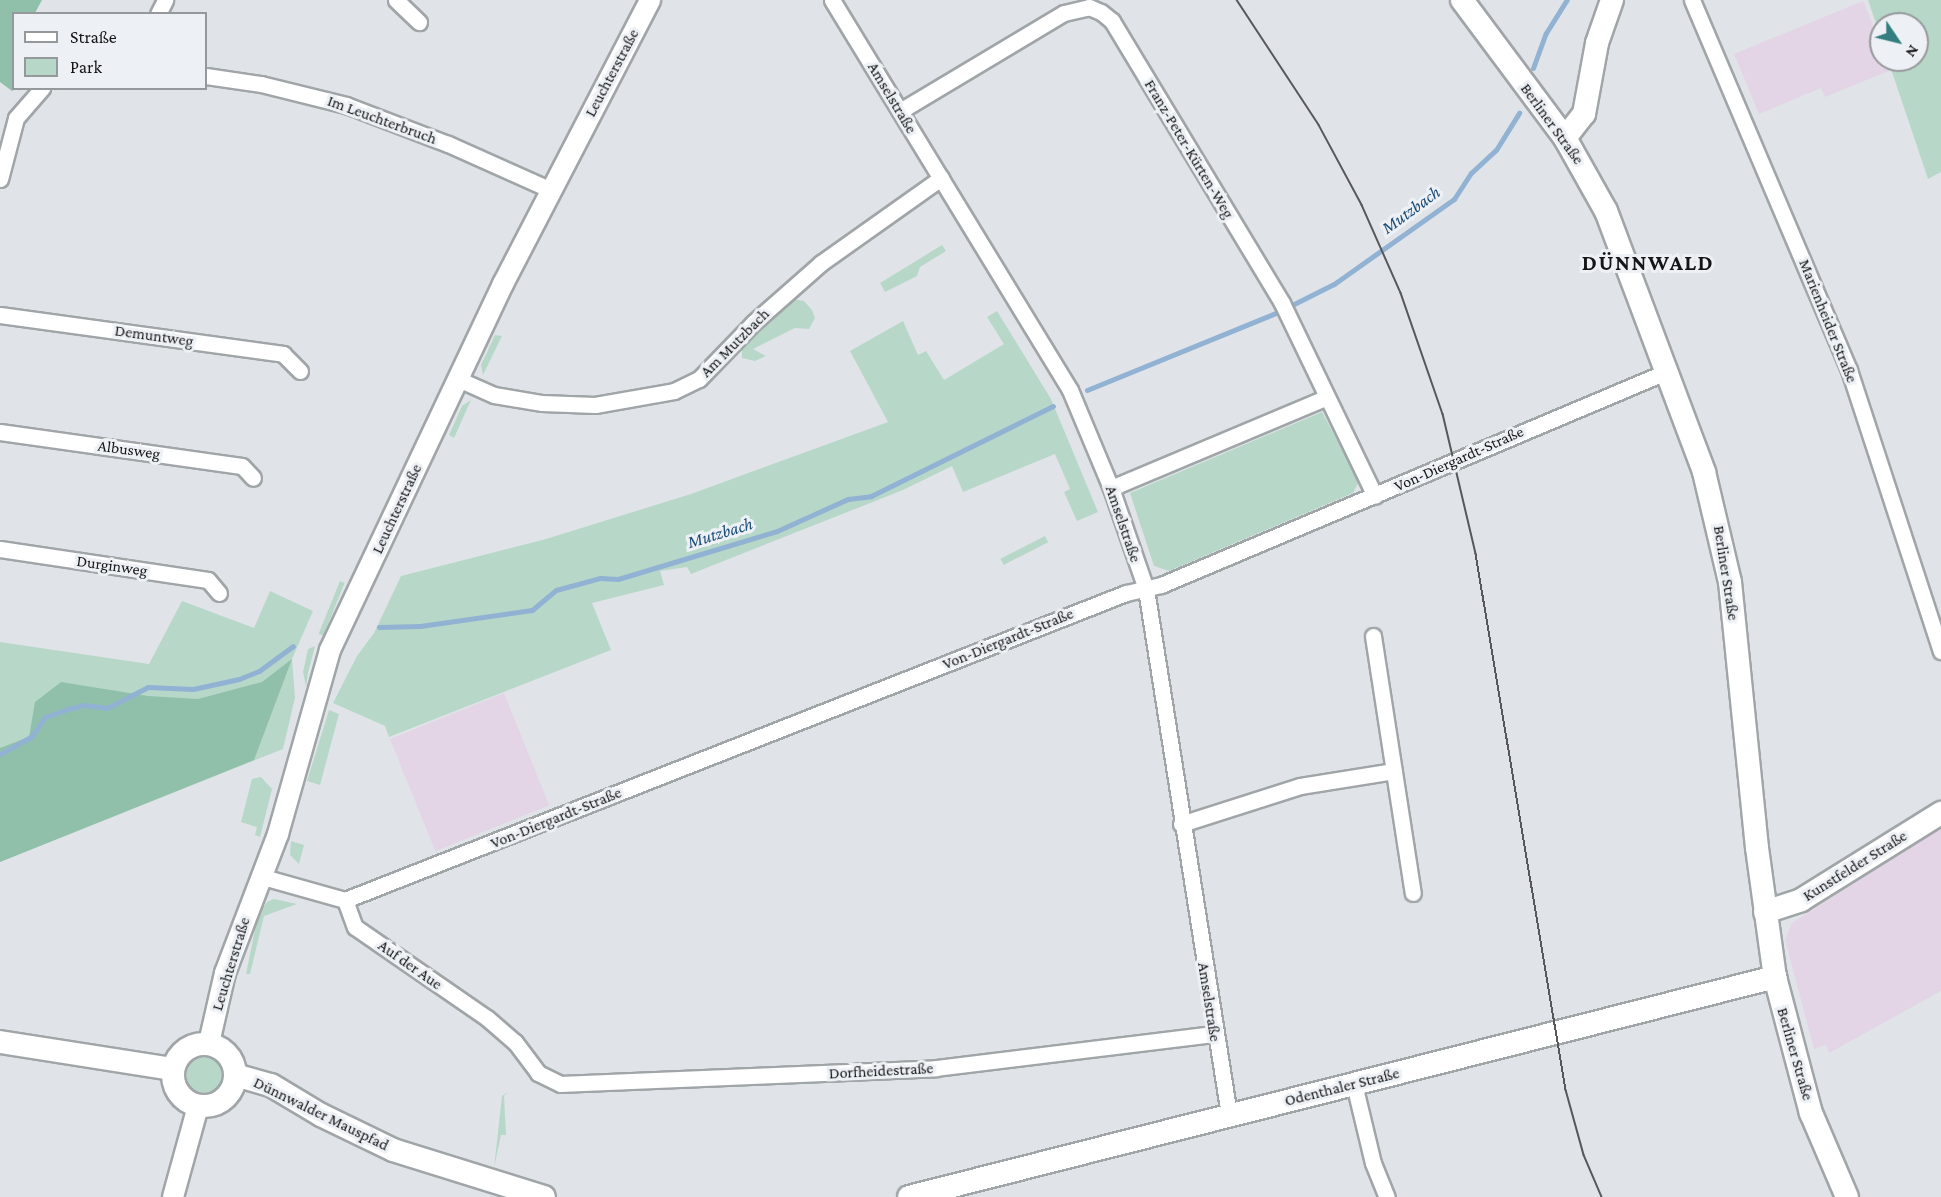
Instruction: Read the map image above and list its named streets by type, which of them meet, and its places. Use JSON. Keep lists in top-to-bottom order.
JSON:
{
  "streets": {
    "main road": [
      "Berliner Straße",
      "Kunstfelder Straße",
      "Odenthaler Straße",
      "Dünnwalder Mauspfad"
    ],
    "street": [
      "Leuchterstraße",
      "Amselstraße",
      "Im Leuchterbruch",
      "Franz-Peter-Kürten-Weg",
      "Marienheider Straße",
      "Demuntweg",
      "Am Mutzbach",
      "Albusweg",
      "Von-Diergardt-Straße",
      "Durginweg",
      "Auf der Aue",
      "Dorfheidestraße"
    ]
  },
  "crossings": [
    ["Leuchterstraße", "Im Leuchterbruch"],
    ["Leuchterstraße", "Am Mutzbach"],
    ["Leuchterstraße", "Dünnwalder Mauspfad"],
    ["Amselstraße", "Franz-Peter-Kürten-Weg"],
    ["Amselstraße", "Am Mutzbach"],
    ["Amselstraße", "Von-Diergardt-Straße"],
    ["Amselstraße", "Dorfheidestraße"],
    ["Amselstraße", "Odenthaler Straße"],
    ["Berliner Straße", "Von-Diergardt-Straße"],
    ["Berliner Straße", "Kunstfelder Straße"],
    ["Berliner Straße", "Odenthaler Straße"],
    ["Franz-Peter-Kürten-Weg", "Von-Diergardt-Straße"],
    ["Von-Diergardt-Straße", "Auf der Aue"],
    ["Auf der Aue", "Dorfheidestraße"]
  ],
  "districts": ["DÜNNWALD"],
  "water": ["Mutzbach"],
  "legend": ["Straße", "Park"],
  "north": "bottom right"
}
